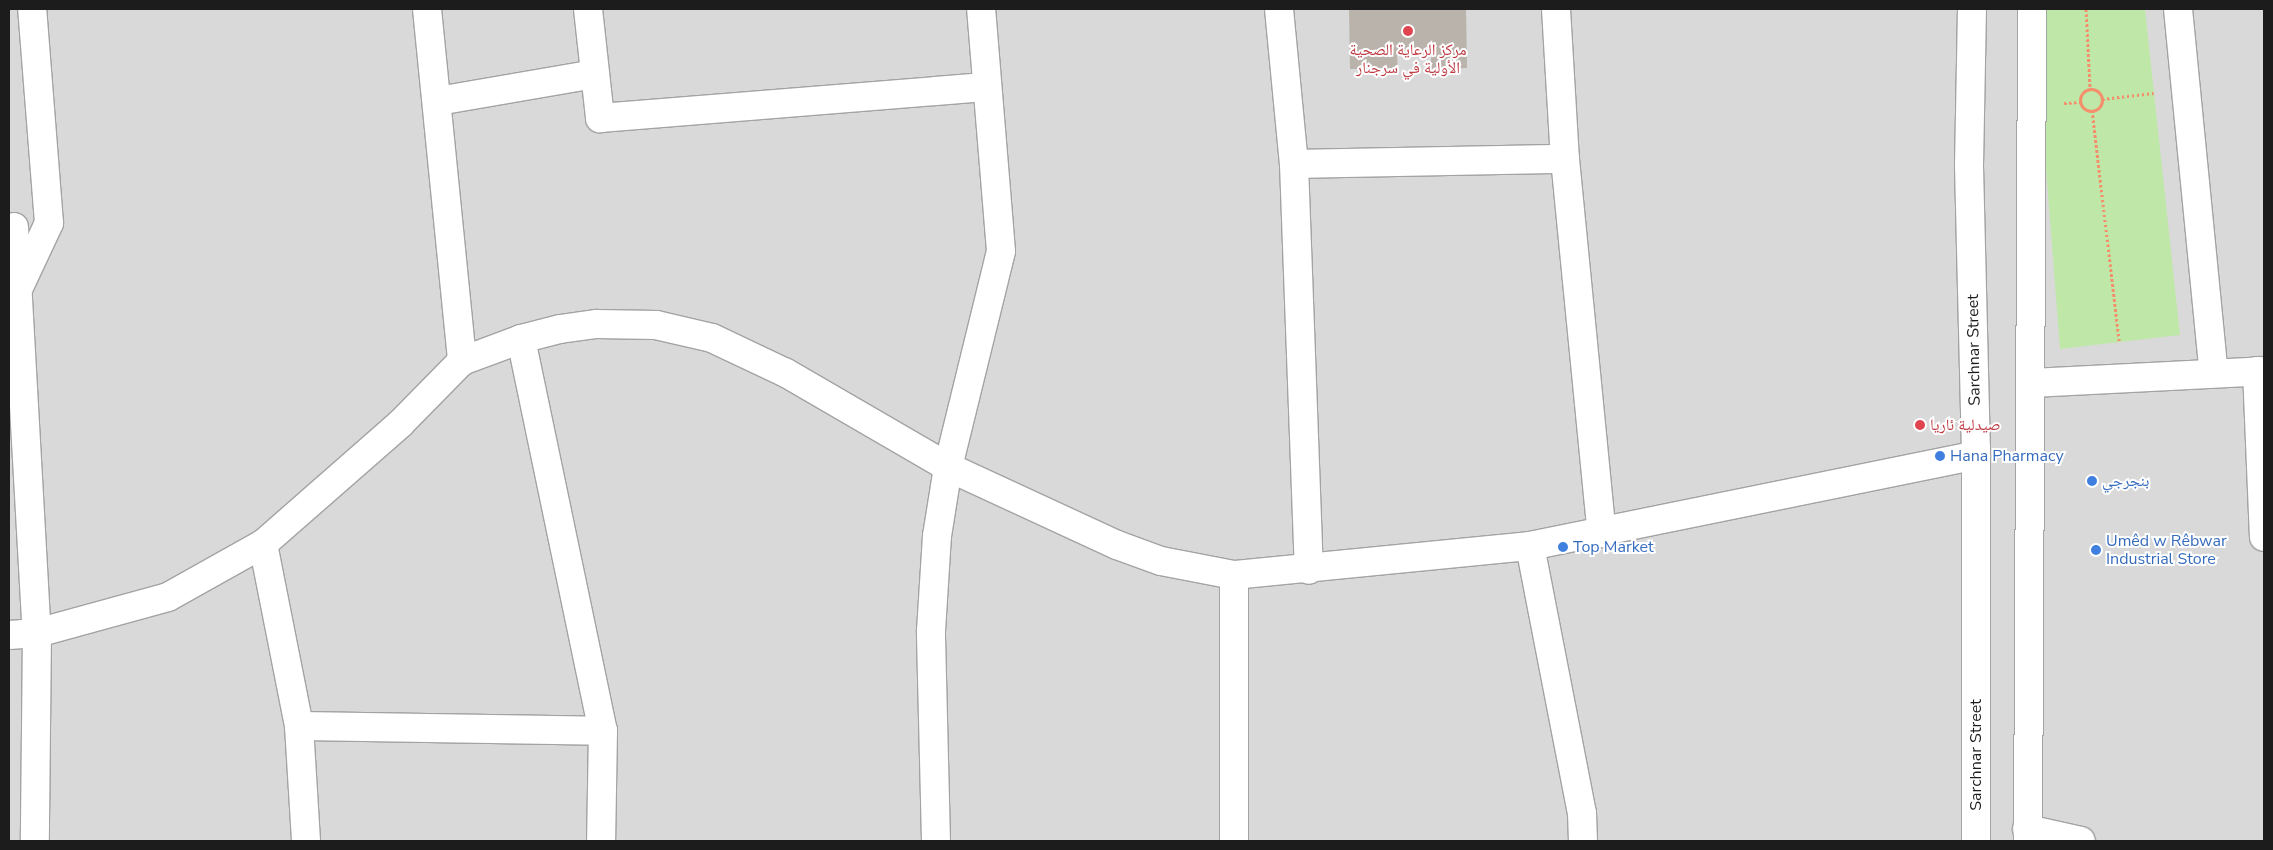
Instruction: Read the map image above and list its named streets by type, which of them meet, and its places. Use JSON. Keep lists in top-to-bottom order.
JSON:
{
  "streets": {
    "street": ["Sarchnar Street"]
  },
  "places": [
    "مركز الرعاية الصحية الأولية في سرجنار",
    "صيدلية ئاريا",
    "Hana Pharmacy",
    "بنجرجي",
    "Top Market",
    "Umêd w Rêbwar Industrial Store"
  ]
}
